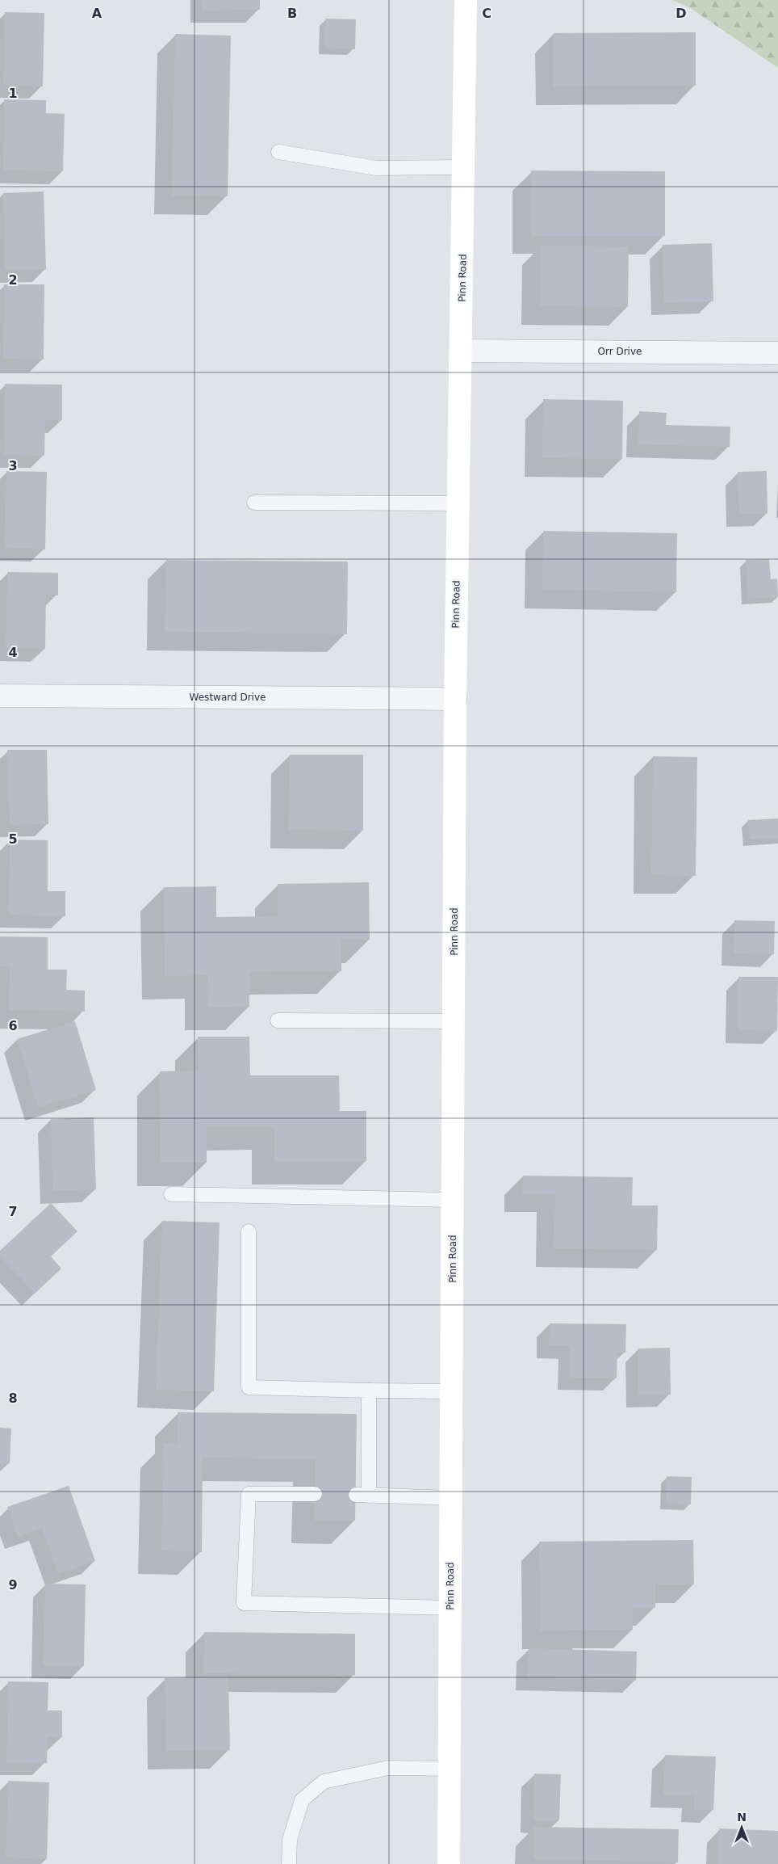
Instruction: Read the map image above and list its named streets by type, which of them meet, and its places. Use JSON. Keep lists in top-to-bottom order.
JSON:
{
  "streets": {
    "street": ["Pinn Road", "Orr Drive", "Westward Drive"]
  },
  "crossings": [
    ["Pinn Road", "Orr Drive"],
    ["Pinn Road", "Westward Drive"]
  ],
  "north": "top",
  "grid": {
    "columns": [
      "A",
      "B",
      "C",
      "D"
    ],
    "rows": [
      "1",
      "2",
      "3",
      "4",
      "5",
      "6",
      "7",
      "8",
      "9"
    ]
  }
}
